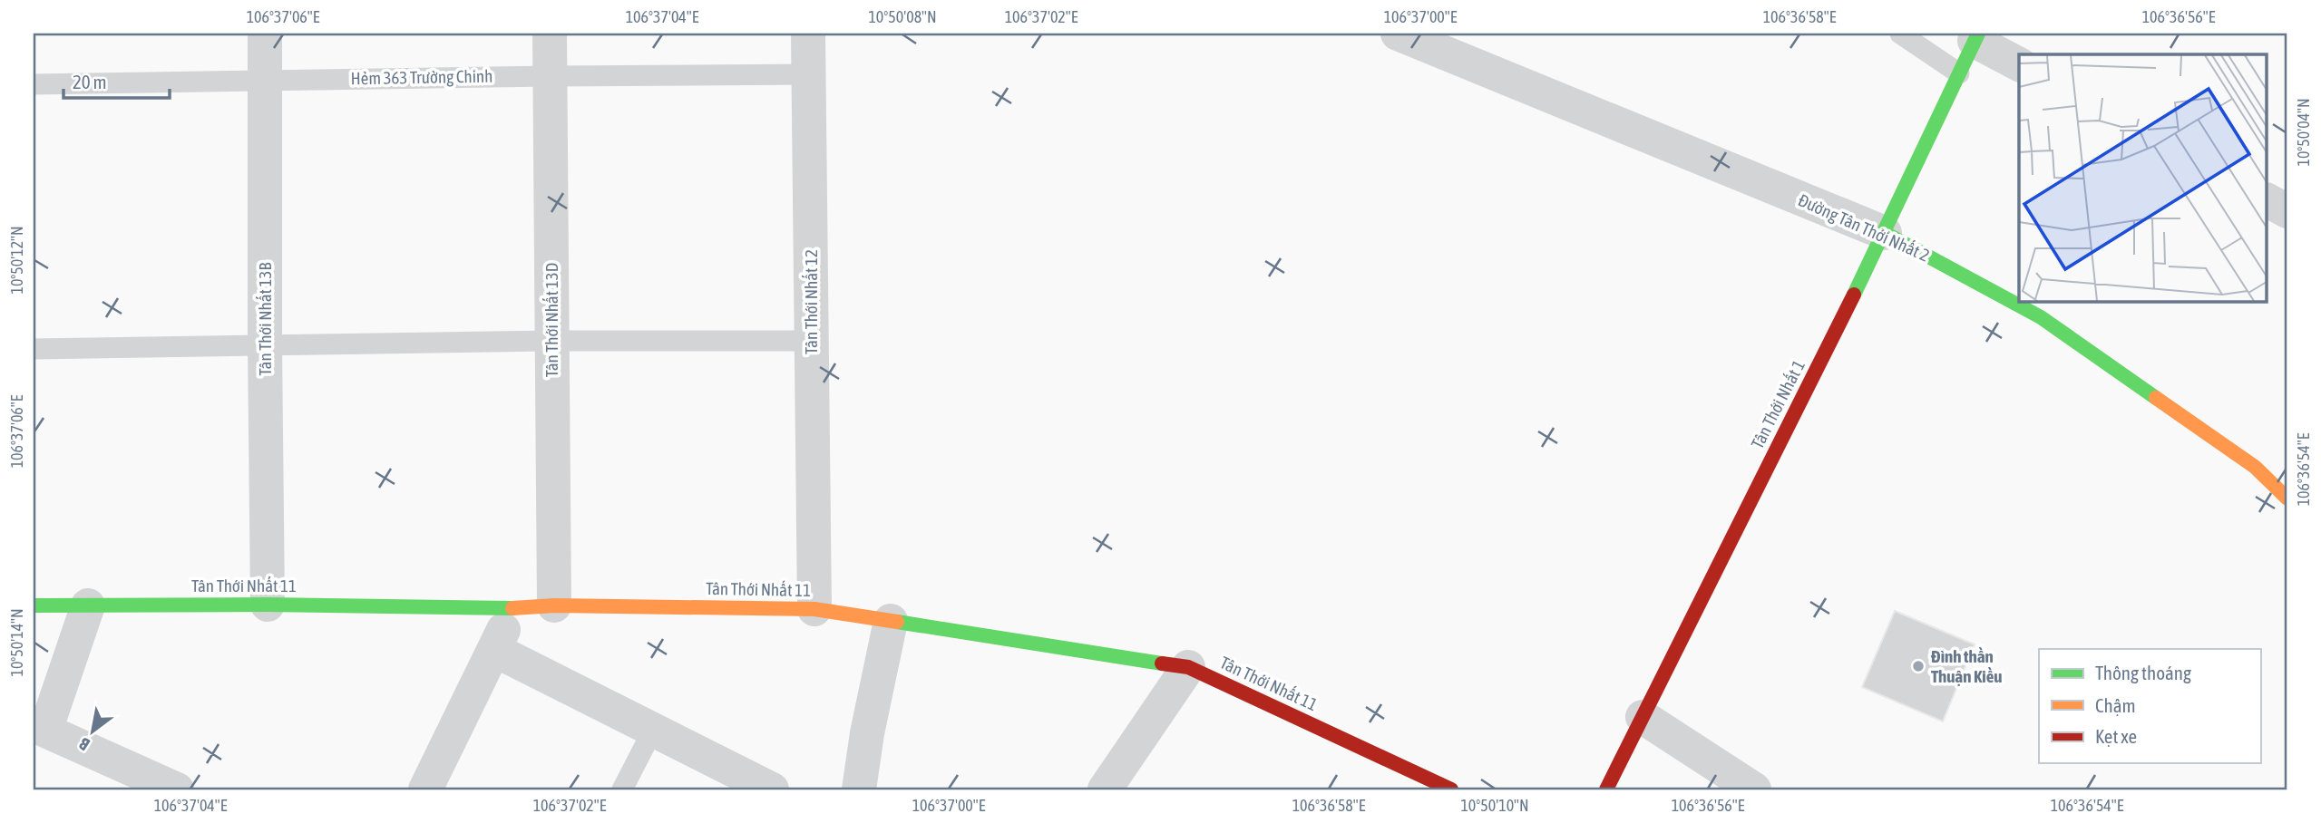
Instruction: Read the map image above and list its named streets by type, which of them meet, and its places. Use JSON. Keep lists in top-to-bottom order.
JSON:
{
  "streets": {
    "street": [
      "Đường Tân Thới Nhất 2",
      "Tân Thới Nhất 12",
      "Tân Thới Nhất 13B",
      "Tân Thới Nhất 13D",
      "Tân Thới Nhất 1",
      "Tân Thới Nhất 11"
    ],
    "lane": ["Hẻm 363 Trường Chinh"]
  },
  "crossings": [
    ["Hẻm 363 Trường Chinh", "Tân Thới Nhất 12"],
    ["Hẻm 363 Trường Chinh", "Tân Thới Nhất 13B"],
    ["Hẻm 363 Trường Chinh", "Tân Thới Nhất 13D"],
    ["Đường Tân Thới Nhất 2", "Tân Thới Nhất 1"],
    ["Tân Thới Nhất 12", "Tân Thới Nhất 11"],
    ["Tân Thới Nhất 13B", "Tân Thới Nhất 11"],
    ["Tân Thới Nhất 13D", "Tân Thới Nhất 11"]
  ],
  "places": ["Đình thần Thuận Kiều"],
  "legend": ["Thông thoáng", "Chậm", "Kẹt xe"],
  "scale_bar": "20 m",
  "north": "bottom left",
  "coordinates": [
    "106°37'06\"E",
    "106°37'04\"E",
    "10°50'08\"N",
    "106°37'02\"E",
    "106°37'00\"E",
    "106°36'58\"E",
    "106°36'56\"E",
    "10°50'04\"N",
    "10°50'12\"N",
    "106°36'54\"E",
    "10°50'14\"N",
    "10°50'10\"N"
  ]
}
